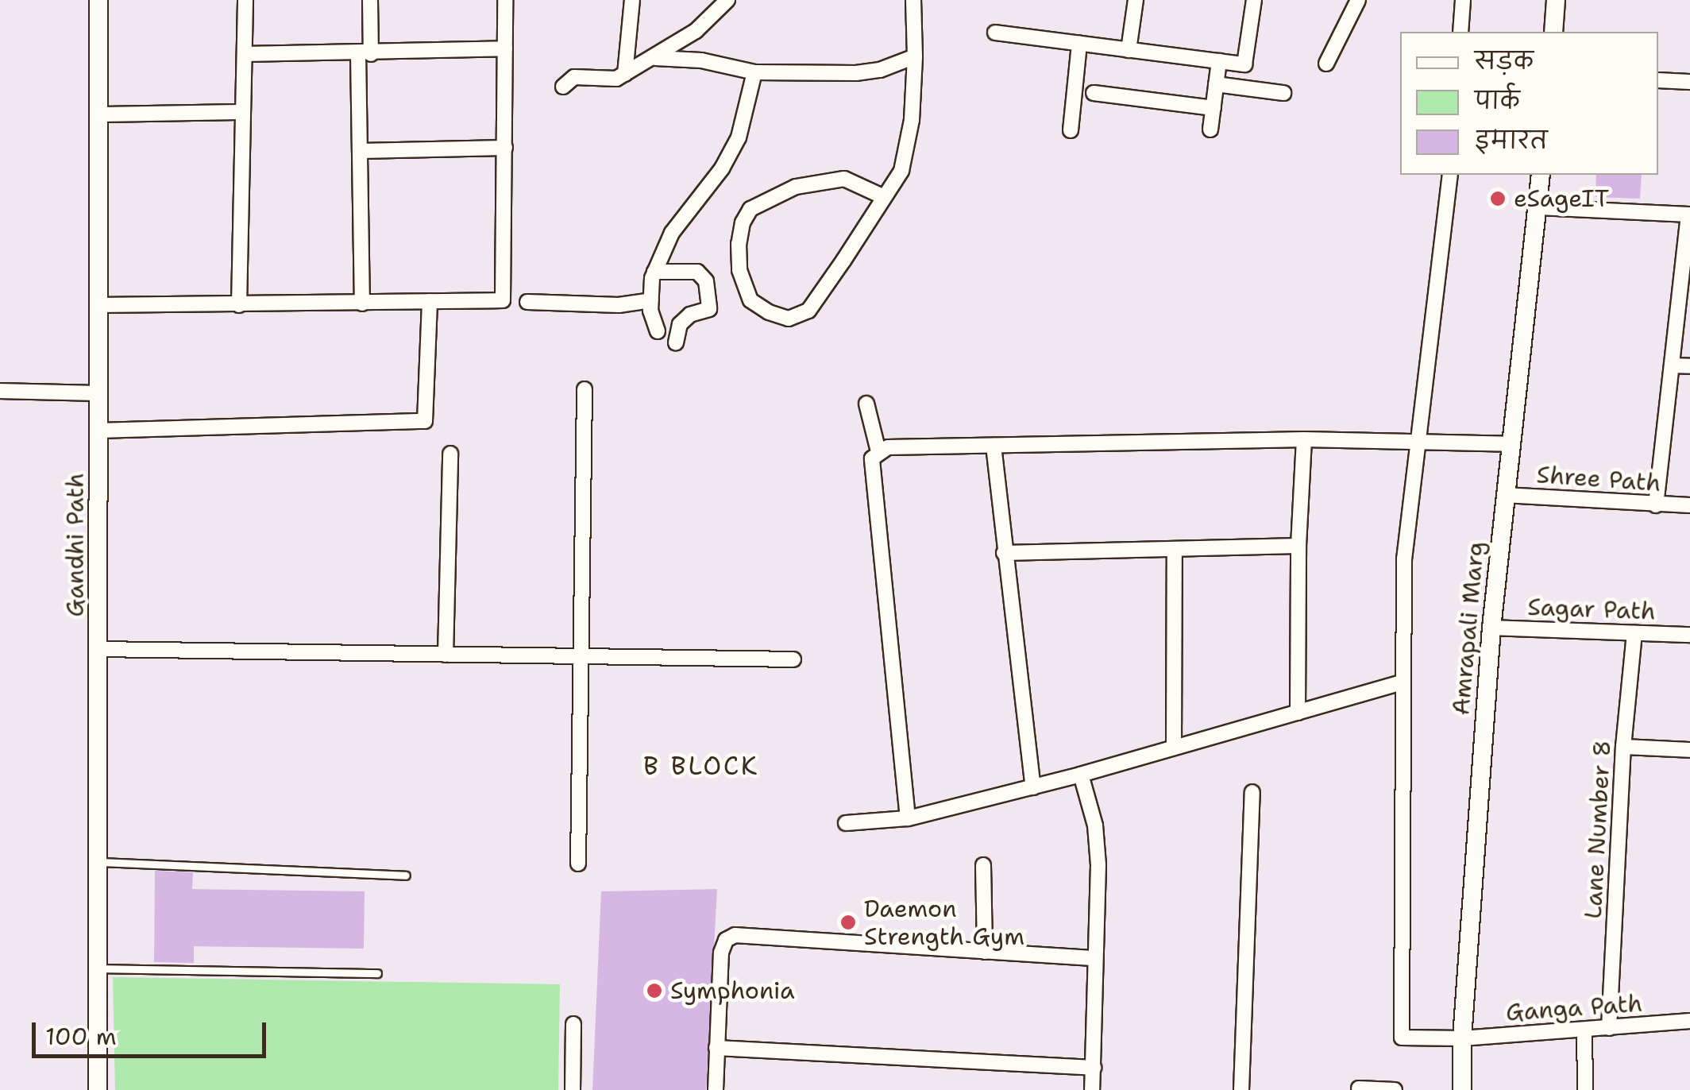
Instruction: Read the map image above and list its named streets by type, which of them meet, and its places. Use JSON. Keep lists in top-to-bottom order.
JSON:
{
  "streets": {
    "street": [
      "Shree Path",
      "Gandhi Path",
      "Sagar Path",
      "Amrapali Marg",
      "Lane Number 8",
      "Ganga Path"
    ]
  },
  "crossings": [
    ["Shree Path", "Amrapali Marg"],
    ["Sagar Path", "Amrapali Marg"],
    ["Sagar Path", "Lane Number 8"],
    ["Amrapali Marg", "Ganga Path"],
    ["Lane Number 8", "Ganga Path"]
  ],
  "districts": ["B BLOCK"],
  "places": ["eSageIT", "Daemon Strength Gym", "Symphonia"],
  "legend": ["सड़क", "पार्क", "इमारत"],
  "scale_bar": "100 m"
}
